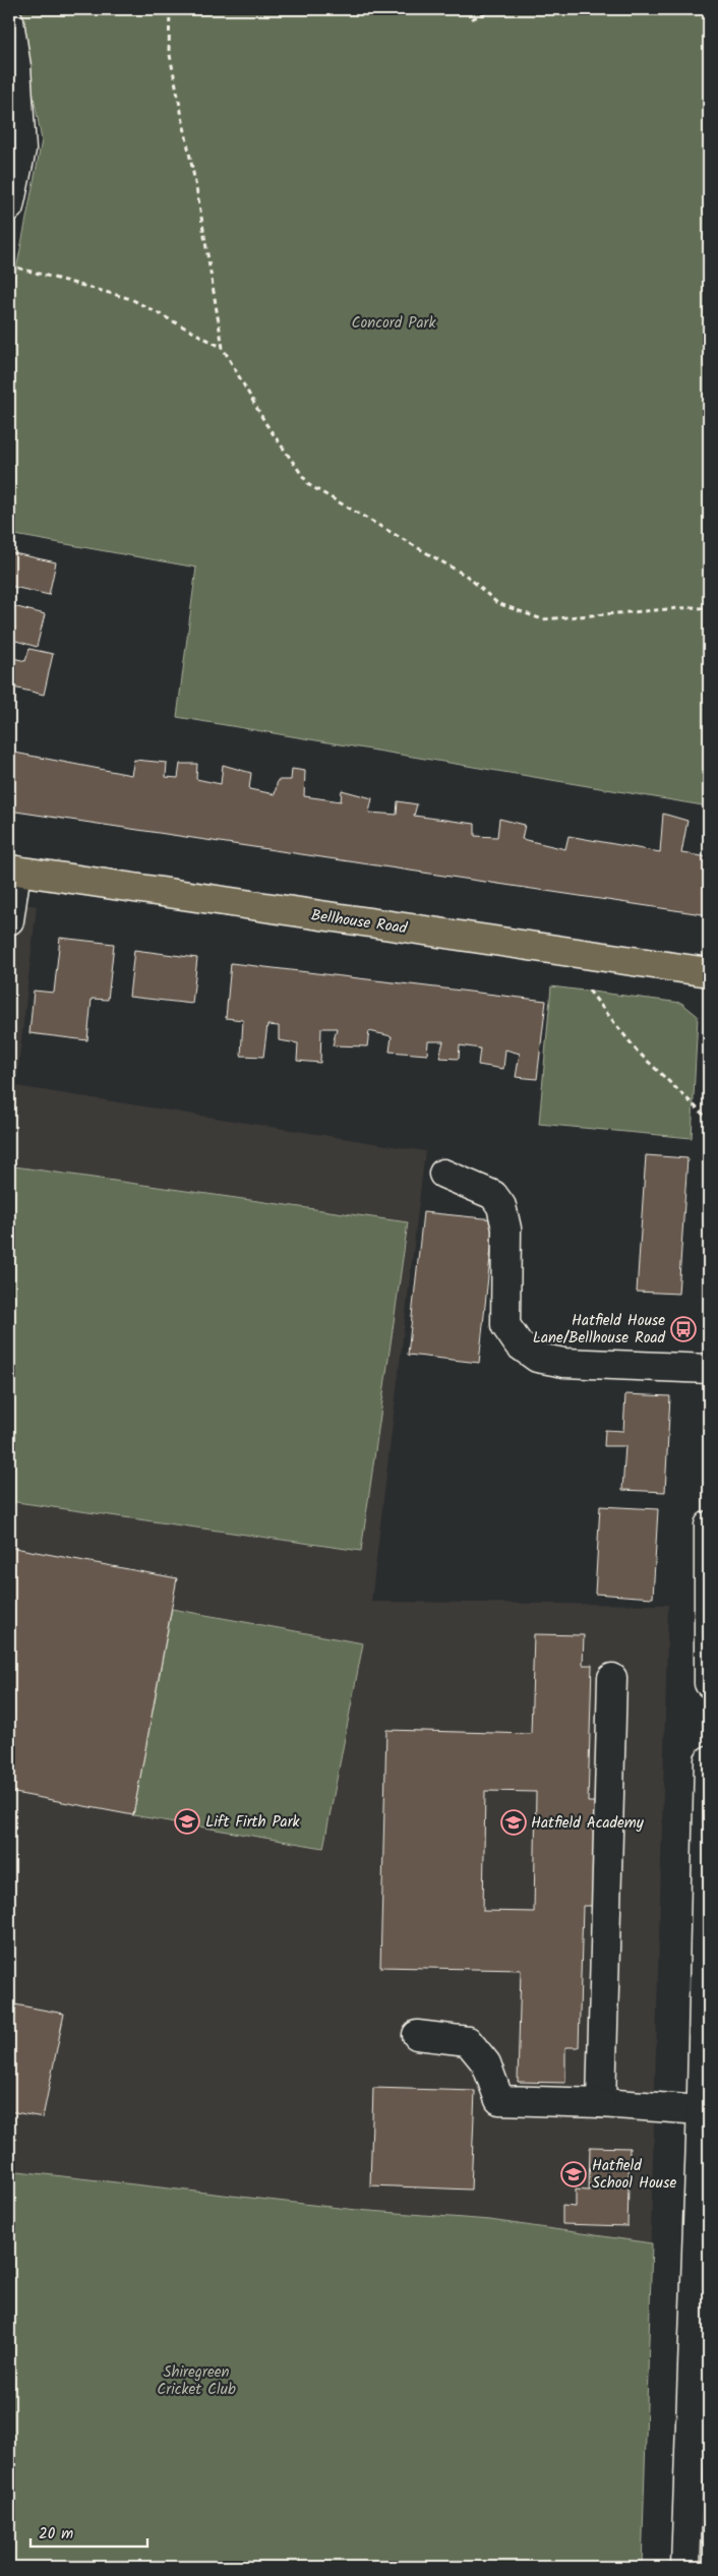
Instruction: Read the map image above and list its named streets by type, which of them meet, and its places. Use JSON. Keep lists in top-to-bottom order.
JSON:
{
  "streets": {
    "main road": ["Bellhouse Road"]
  },
  "parks": ["Concord Park", "Shiregreen Cricket Club"],
  "places": {
    "bus stop": ["Hatfield House Lane/Bellhouse Road"],
    "school or university": ["Lift Firth Park", "Hatfield Academy", "Hatfield School House"]
  },
  "scale_bar": "20 m"
}
